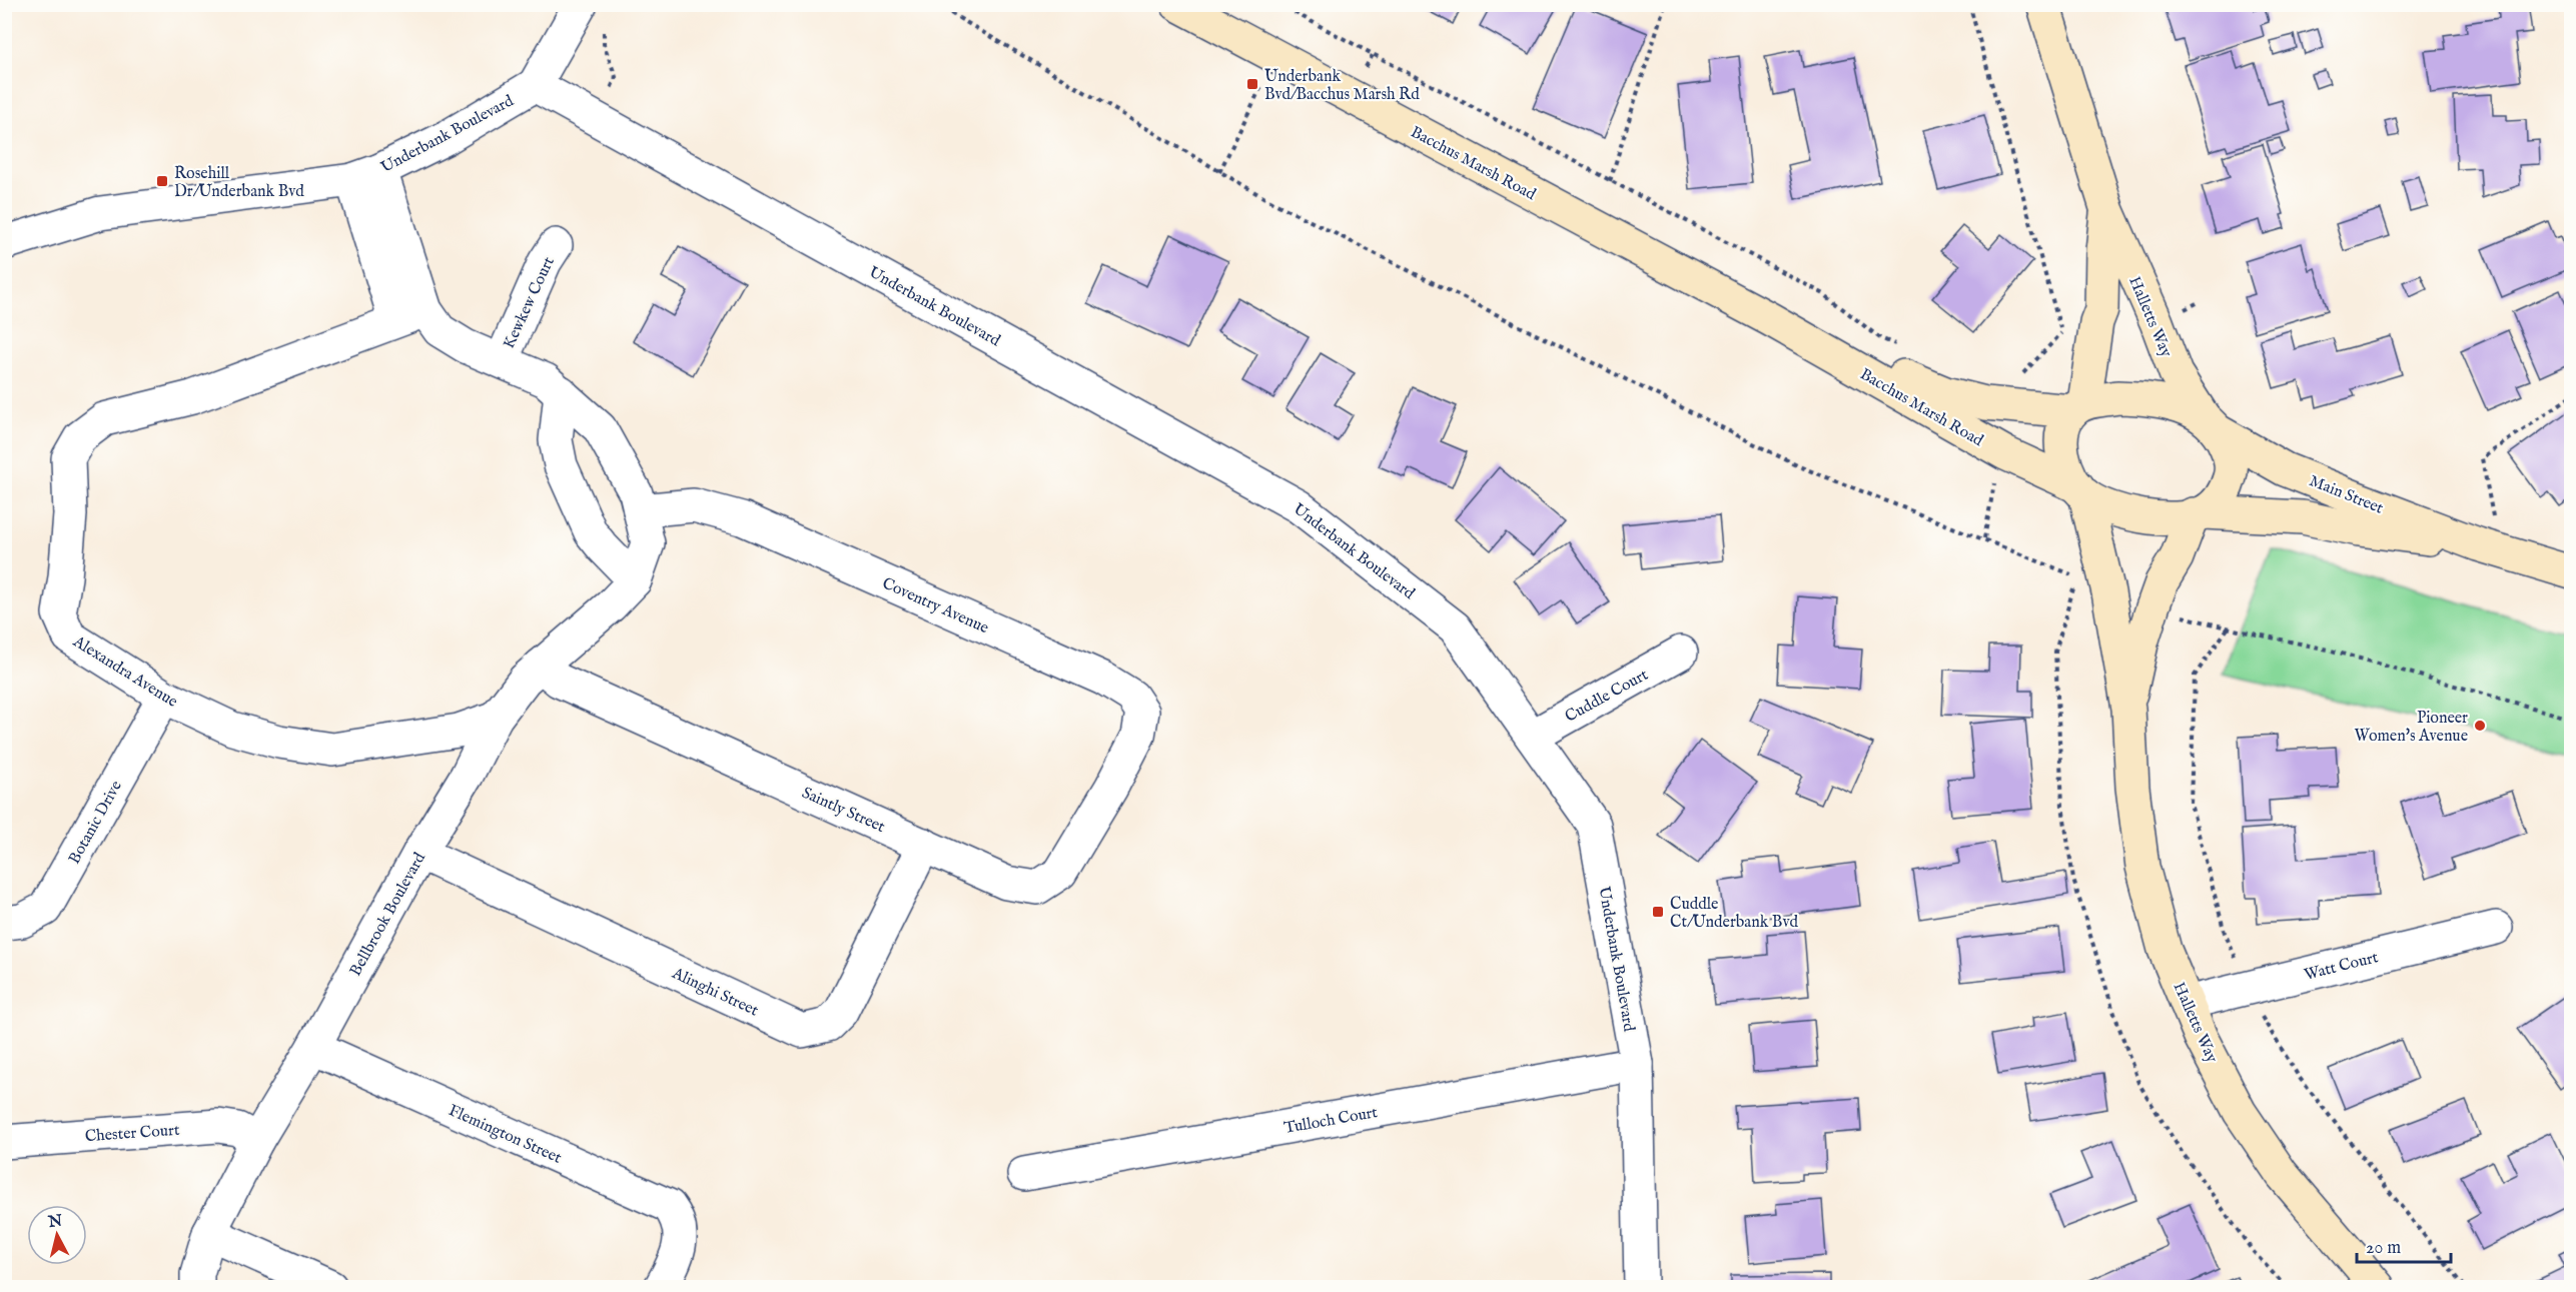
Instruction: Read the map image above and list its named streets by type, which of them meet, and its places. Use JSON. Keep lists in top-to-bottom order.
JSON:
{
  "streets": {
    "main road": ["Bacchus Marsh Road", "Halletts Way", "Main Street"],
    "street": [
      "Underbank Boulevard",
      "Kewkew Court",
      "Coventry Avenue",
      "Alexandra Avenue",
      "Cuddle Court",
      "Saintly Street",
      "Botanic Drive",
      "Bellbrook Boulevard",
      "Watt Court",
      "Alinghi Street",
      "Tulloch Court",
      "Chester Court",
      "Flemington Street"
    ]
  },
  "crossings": [
    ["Underbank Boulevard", "Cuddle Court"],
    ["Underbank Boulevard", "Bellbrook Boulevard"],
    ["Underbank Boulevard", "Tulloch Court"],
    ["Bacchus Marsh Road", "Halletts Way"],
    ["Bacchus Marsh Road", "Main Street"],
    ["Kewkew Court", "Bellbrook Boulevard"],
    ["Halletts Way", "Main Street"],
    ["Halletts Way", "Watt Court"],
    ["Coventry Avenue", "Saintly Street"],
    ["Coventry Avenue", "Bellbrook Boulevard"],
    ["Alexandra Avenue", "Botanic Drive"],
    ["Alexandra Avenue", "Bellbrook Boulevard"],
    ["Saintly Street", "Bellbrook Boulevard"],
    ["Saintly Street", "Alinghi Street"],
    ["Bellbrook Boulevard", "Alinghi Street"],
    ["Bellbrook Boulevard", "Chester Court"],
    ["Bellbrook Boulevard", "Flemington Street"]
  ],
  "places": {
    "transit": ["Underbank Bvd/Bacchus Marsh Rd", "Rosehill Dr/Underbank Bvd", "Cuddle Ct/Underbank Bvd"],
    "other": ["Pioneer Women's Avenue"]
  },
  "scale_bar": "20 m",
  "north": "top"
}
